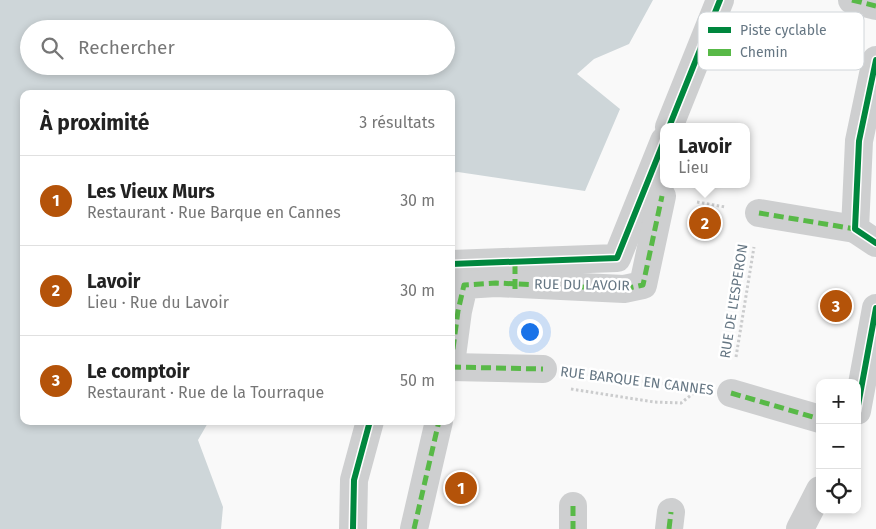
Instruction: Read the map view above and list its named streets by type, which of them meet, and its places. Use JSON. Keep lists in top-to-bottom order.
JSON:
{
  "streets": {
    "street": ["RUE DU LAVOIR", "RUE BARQUE EN CANNES"],
    "path": ["RUE DE L'ESPERON"]
  },
  "crossings": [
    ["RUE DE L'ESPERON", "RUE BARQUE EN CANNES"]
  ],
  "legend": ["Piste cyclable", "Chemin"],
  "page": {
    "search": "Rechercher",
    "heading": ["À proximité", "3 résultats"],
    "popup": ["Lavoir", "Lieu"],
    "list": [
      {
        "mark": "1",
        "name": "Les Vieux Murs",
        "note": "Restaurant · Rue Barque en Cannes",
        "value": "30 m"
      },
      {
        "mark": "2",
        "name": "Lavoir",
        "note": "Lieu · Rue du Lavoir",
        "value": "30 m"
      },
      {
        "mark": "3",
        "name": "Le comptoir",
        "note": "Restaurant · Rue de la Tourraque",
        "value": "50 m"
      }
    ],
    "pins": ["2", "3", "1"],
    "map_buttons": ["+", "−"]
  }
}
